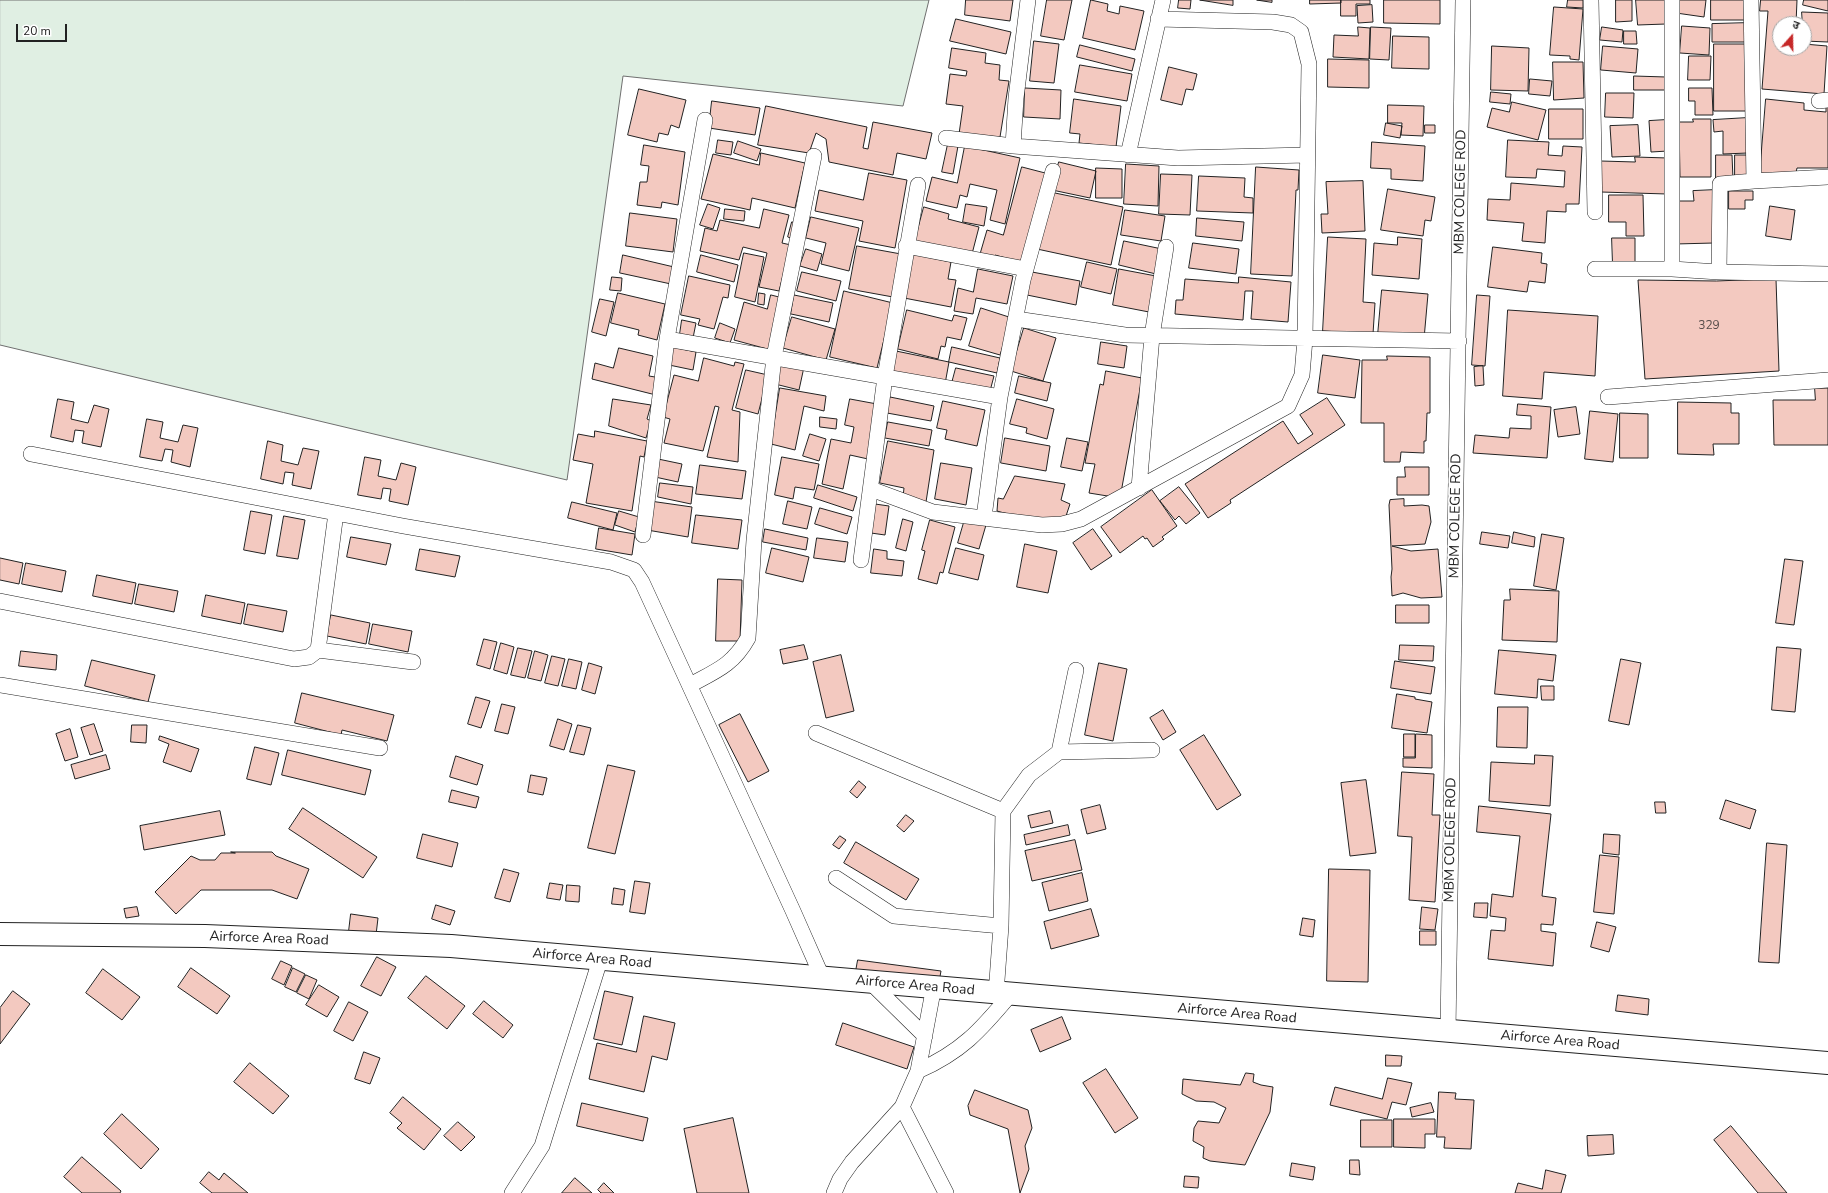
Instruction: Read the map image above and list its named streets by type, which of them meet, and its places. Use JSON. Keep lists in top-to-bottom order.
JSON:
{
  "streets": {
    "street": ["MBM COLEGE ROD", "Airforce Area Road"]
  },
  "crossings": [
    ["MBM COLEGE ROD", "Airforce Area Road"]
  ],
  "house_numbers": ["329"],
  "scale_bar": "20 m",
  "north": "top"
}
